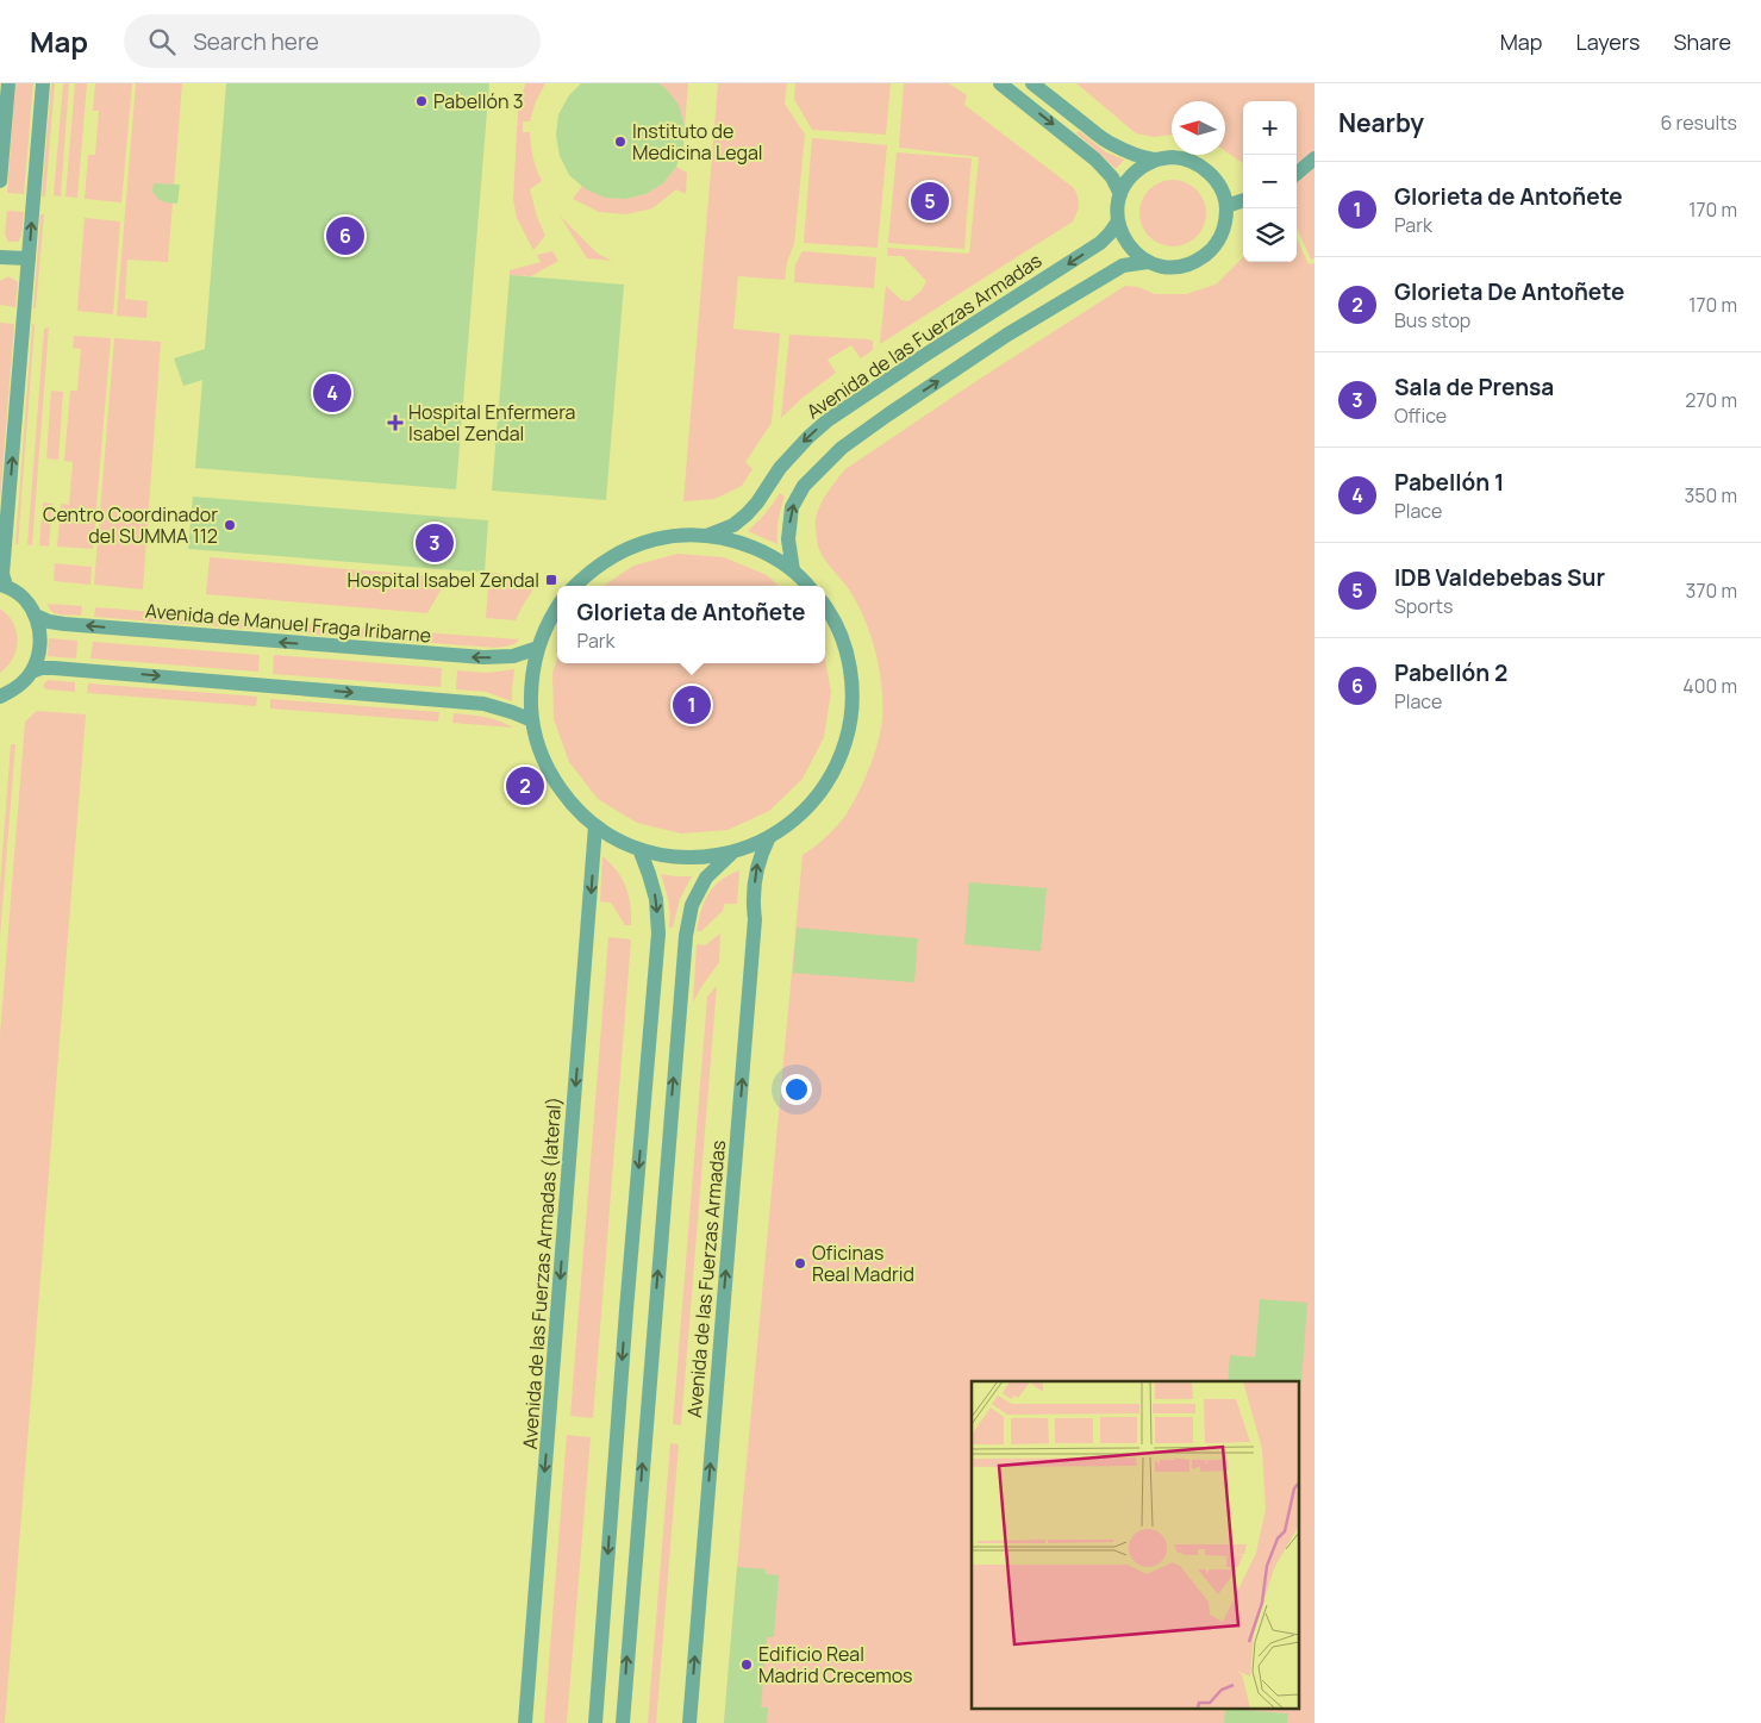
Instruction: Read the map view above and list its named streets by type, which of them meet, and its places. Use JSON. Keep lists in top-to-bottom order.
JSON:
{
  "streets": {
    "street": ["Avenida de las Fuerzas Armadas", "Avenida de Manuel Fraga Iribarne", "Avenida de las Fuerzas Armadas (lateral)"]
  },
  "places": {
    "other": [
      "Pabellón 3",
      "Instituto de Medicina Legal",
      "Centro Coordinador del SUMMA 112",
      "Oficinas Real Madrid",
      "Edificio Real Madrid Crecemos"
    ],
    "health": ["Hospital Enfermera Isabel Zendal"],
    "transit": ["Hospital Isabel Zendal"]
  },
  "north": "left",
  "page": {
    "header": "Map",
    "search": "Search here",
    "nav": ["Map", "Layers", "Share"],
    "heading": ["Nearby", "6 results"],
    "map_buttons": ["+", "−"],
    "list": [
      {
        "mark": "1",
        "name": "Glorieta de Antoñete",
        "note": "Park",
        "value": "170 m"
      },
      {
        "mark": "2",
        "name": "Glorieta De Antoñete",
        "note": "Bus stop",
        "value": "170 m"
      },
      {
        "mark": "3",
        "name": "Sala de Prensa",
        "note": "Office",
        "value": "270 m"
      },
      {
        "mark": "4",
        "name": "Pabellón 1",
        "note": "Place",
        "value": "350 m"
      },
      {
        "mark": "5",
        "name": "IDB Valdebebas Sur",
        "note": "Sports",
        "value": "370 m"
      },
      {
        "mark": "6",
        "name": "Pabellón 2",
        "note": "Place",
        "value": "400 m"
      }
    ],
    "pins": [
      "5",
      "6",
      "4",
      "3",
      "1",
      "2"
    ],
    "popup": ["Glorieta de Antoñete", "Park"]
  }
}
